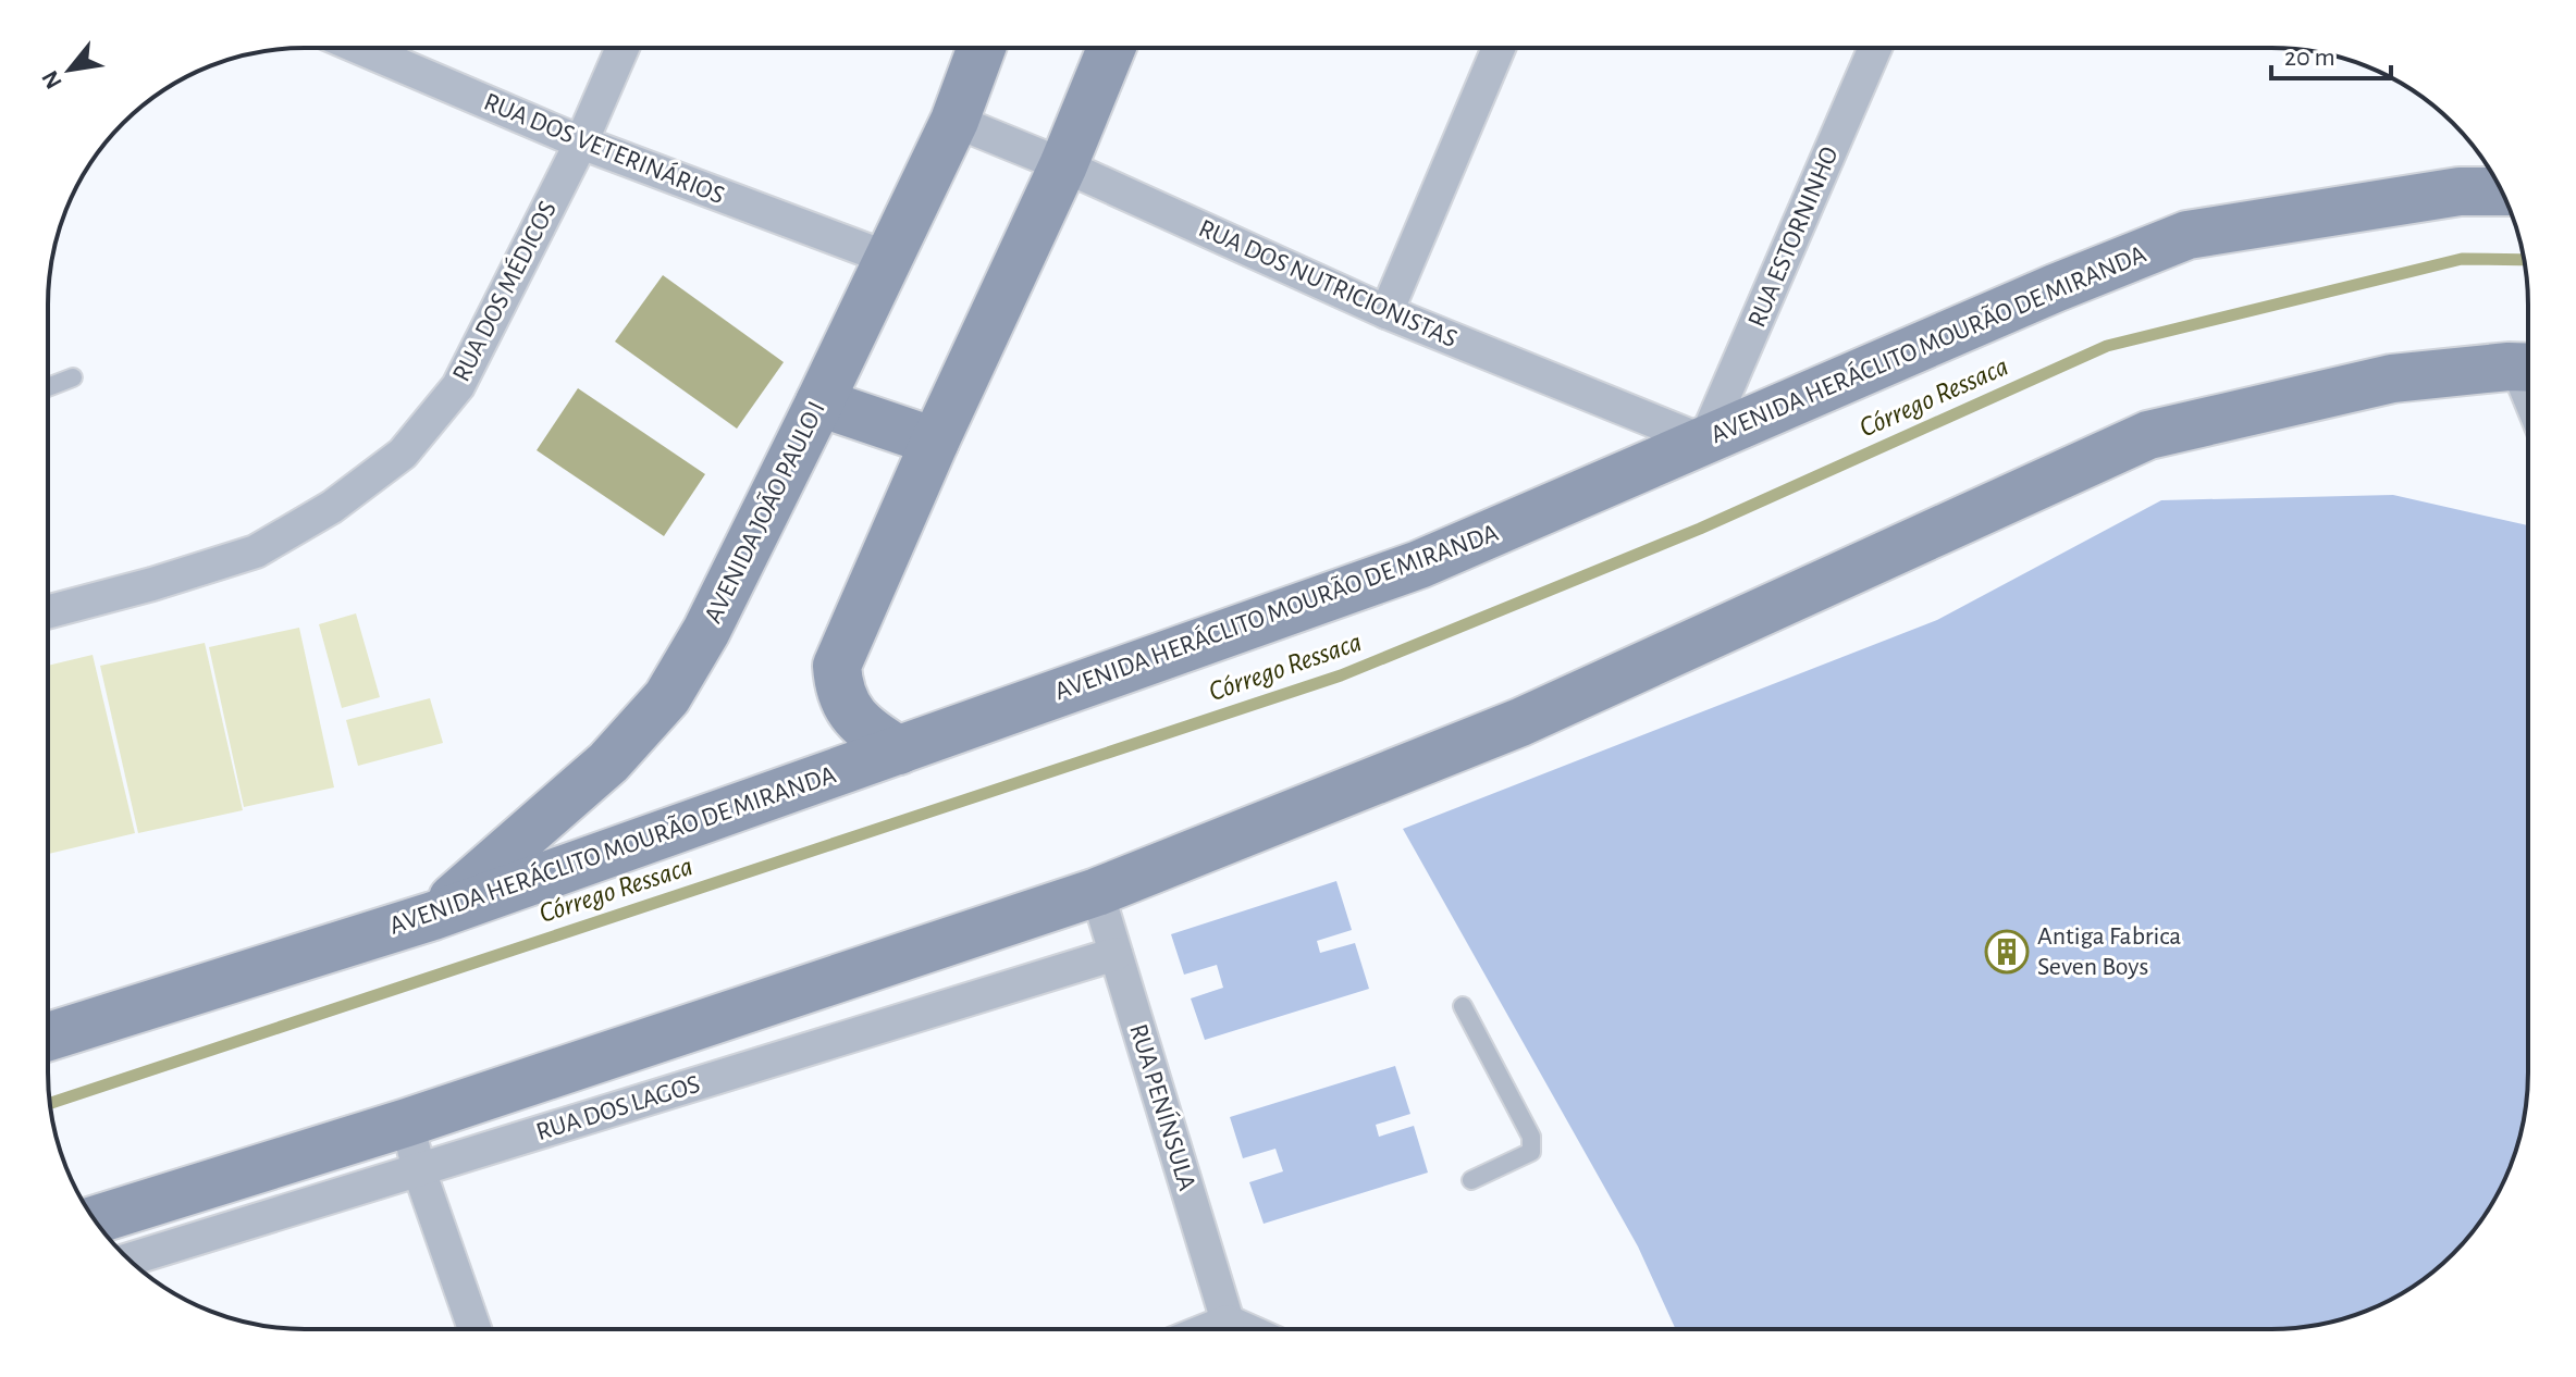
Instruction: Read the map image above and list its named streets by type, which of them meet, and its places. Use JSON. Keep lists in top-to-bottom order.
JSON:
{
  "streets": {
    "main road": ["AVENIDA HERÁCLITO MOURÃO DE MIRANDA", "AVENIDA JOÃO PAULO I"],
    "street": [
      "RUA DOS VETERINÁRIOS",
      "RUA ESTORNINHO",
      "RUA DOS NUTRICIONISTAS",
      "RUA DOS MÉDICOS",
      "RUA PENÍNSULA",
      "RUA DOS LAGOS"
    ]
  },
  "crossings": [
    ["RUA DOS VETERINÁRIOS", "RUA DOS MÉDICOS"],
    ["RUA DOS VETERINÁRIOS", "AVENIDA JOÃO PAULO I"],
    ["RUA ESTORNINHO", "RUA DOS NUTRICIONISTAS"],
    ["RUA ESTORNINHO", "AVENIDA HERÁCLITO MOURÃO DE MIRANDA"],
    ["RUA DOS NUTRICIONISTAS", "AVENIDA HERÁCLITO MOURÃO DE MIRANDA"],
    ["RUA DOS NUTRICIONISTAS", "AVENIDA JOÃO PAULO I"],
    ["AVENIDA HERÁCLITO MOURÃO DE MIRANDA", "AVENIDA JOÃO PAULO I"],
    ["RUA PENÍNSULA", "RUA DOS LAGOS"]
  ],
  "water": ["Córrego Ressaca"],
  "places": {
    "building": ["Antiga Fabrica Seven Boys"]
  },
  "scale_bar": "20 m",
  "north": "bottom left"
}
